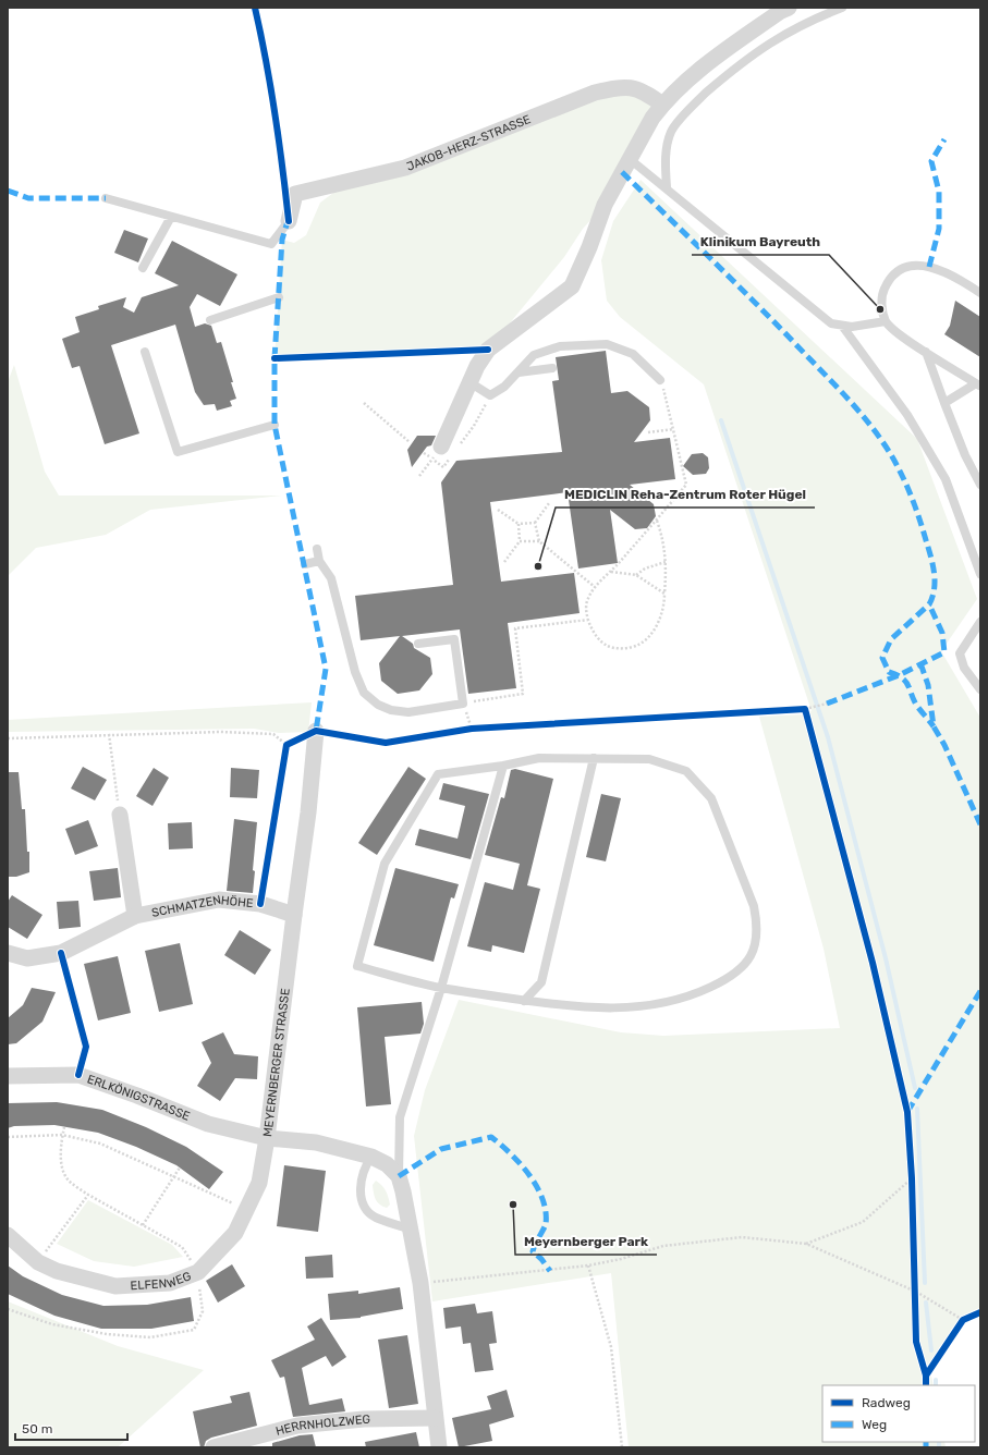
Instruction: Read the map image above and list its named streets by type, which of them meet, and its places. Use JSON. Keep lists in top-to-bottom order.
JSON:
{
  "streets": {
    "street": [
      "JAKOB-HERZ-STRASSE",
      "SCHMATZENHÖHE",
      "MEYERNBERGER STRASSE",
      "ERLKÖNIGSTRASSE",
      "ELFENWEG",
      "HERRNHOLZWEG"
    ]
  },
  "crossings": [
    ["SCHMATZENHÖHE", "MEYERNBERGER STRASSE"],
    ["MEYERNBERGER STRASSE", "ERLKÖNIGSTRASSE"],
    ["MEYERNBERGER STRASSE", "ELFENWEG"],
    ["ERLKÖNIGSTRASSE", "ELFENWEG"]
  ],
  "places": ["Klinikum Bayreuth", "MEDICLIN Reha-Zentrum Roter Hügel", "Meyernberger Park"],
  "legend": ["Radweg", "Weg"],
  "scale_bar": "50 m"
}
